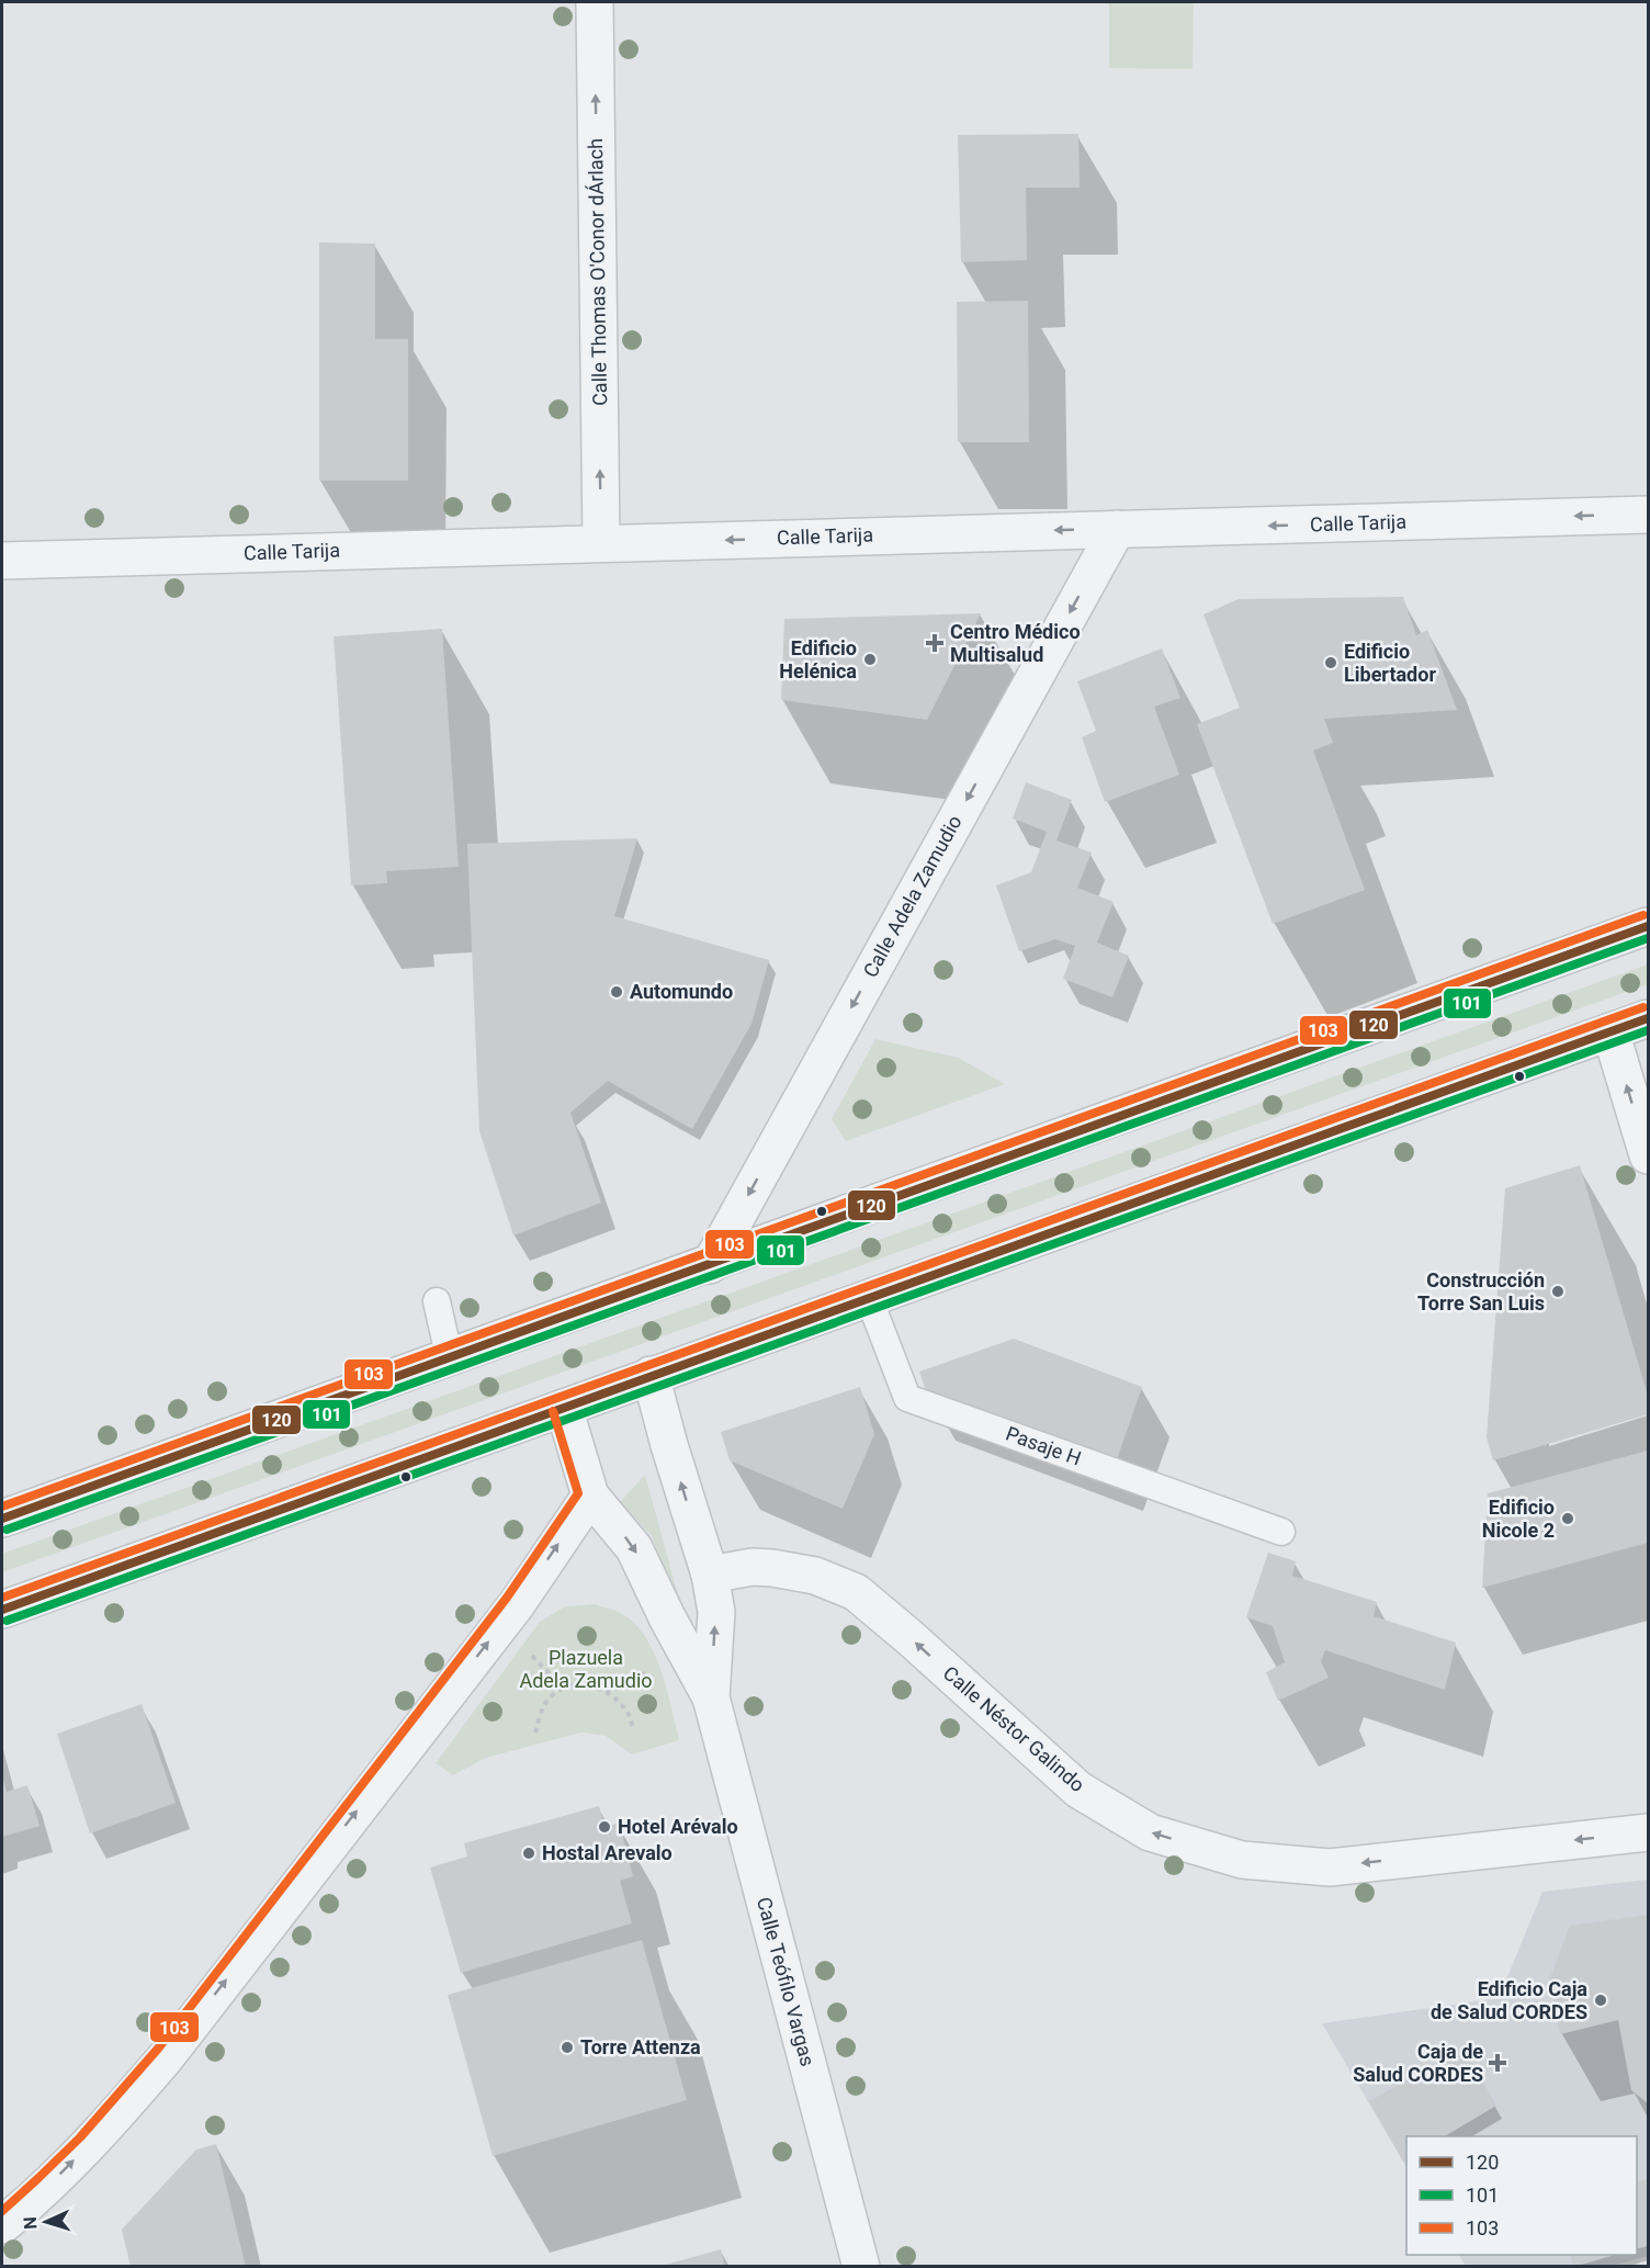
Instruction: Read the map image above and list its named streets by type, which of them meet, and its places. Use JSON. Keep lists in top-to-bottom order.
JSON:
{
  "streets": {
    "street": [
      "Calle Thomas O'Conor dÁrlach",
      "Calle Tarija",
      "Calle Adela Zamudio",
      "Calle Néstor Galindo",
      "Calle Teófilo Vargas"
    ],
    "lane": ["Pasaje H"]
  },
  "crossings": [
    ["Calle Thomas O'Conor dÁrlach", "Calle Tarija"],
    ["Calle Tarija", "Calle Adela Zamudio"],
    ["Calle Néstor Galindo", "Calle Teófilo Vargas"]
  ],
  "one_way": [
    "Calle Thomas O'Conor dÁrlach",
    "Calle Tarija",
    "Calle Adela Zamudio",
    "Calle Néstor Galindo"
  ],
  "parks": ["Plazuela Adela Zamudio"],
  "places": {
    "health": ["Centro Médico Multisalud", "Caja de Salud CORDES"],
    "other": [
      "Edificio Helénica",
      "Edificio Libertador",
      "Automundo",
      "Construcción Torre San Luis",
      "Edificio Nicole 2",
      "Hotel Arévalo",
      "Hostal Arevalo",
      "Edificio Caja de Salud CORDES",
      "Torre Attenza"
    ]
  },
  "lines": ["transit line 103", "transit line 120", "transit line 101"],
  "legend": ["120", "101", "103"],
  "north": "left"
}
